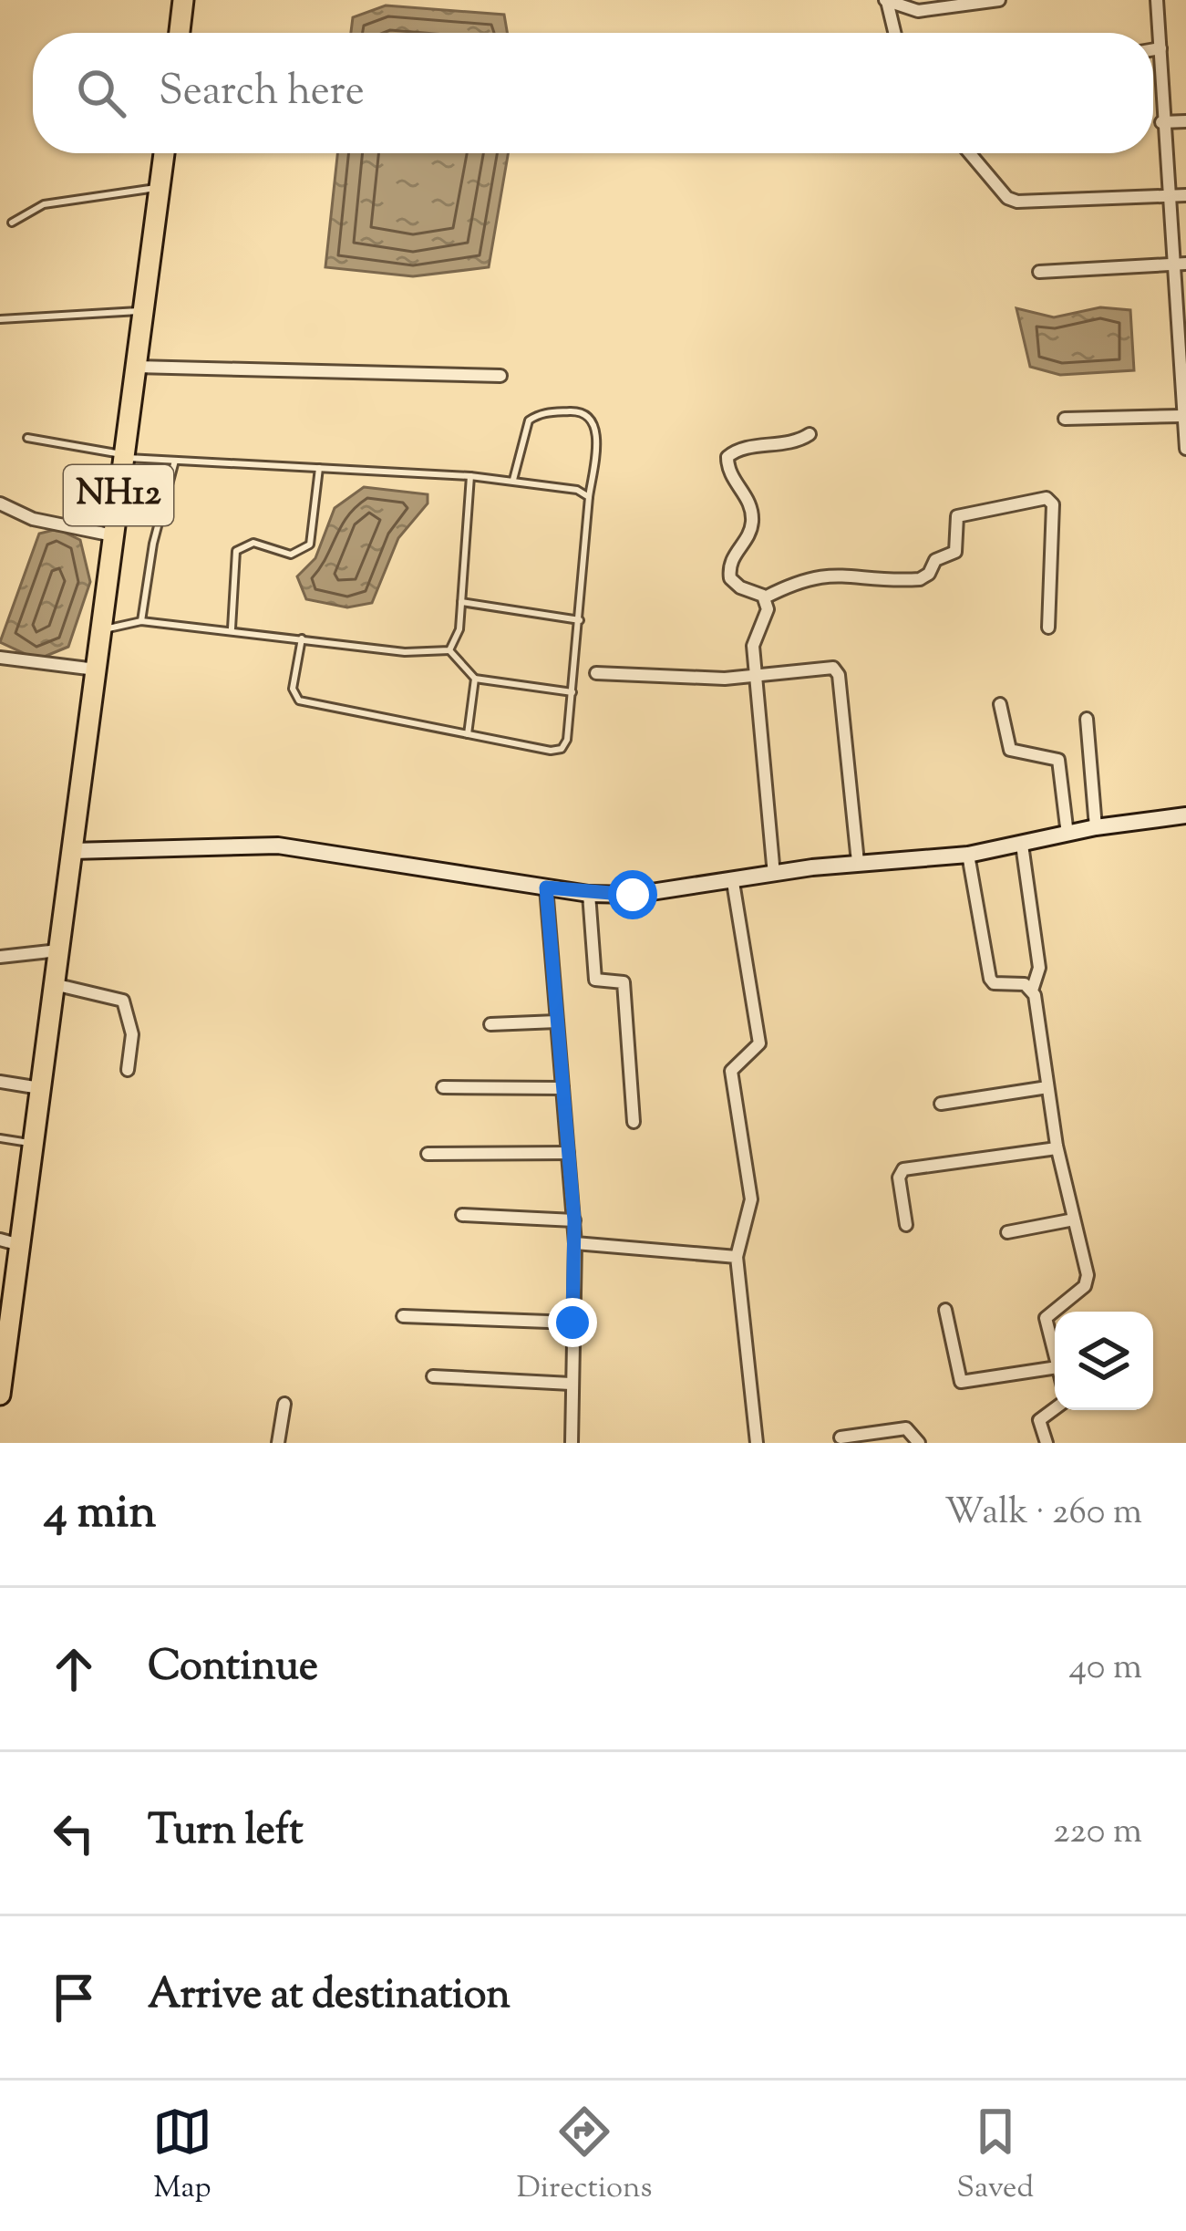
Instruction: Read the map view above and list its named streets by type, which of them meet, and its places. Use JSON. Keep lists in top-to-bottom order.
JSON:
{
  "streets": {
    "highway": ["NH12"]
  },
  "page": {
    "search": "Search here",
    "heading": ["4 min", "Walk · 260 m"],
    "list": [
      ["Continue", "40 m"],
      ["Turn left", "220 m"],
      "Arrive at destination"
    ],
    "nav": ["Map", "Directions", "Saved"]
  }
}
